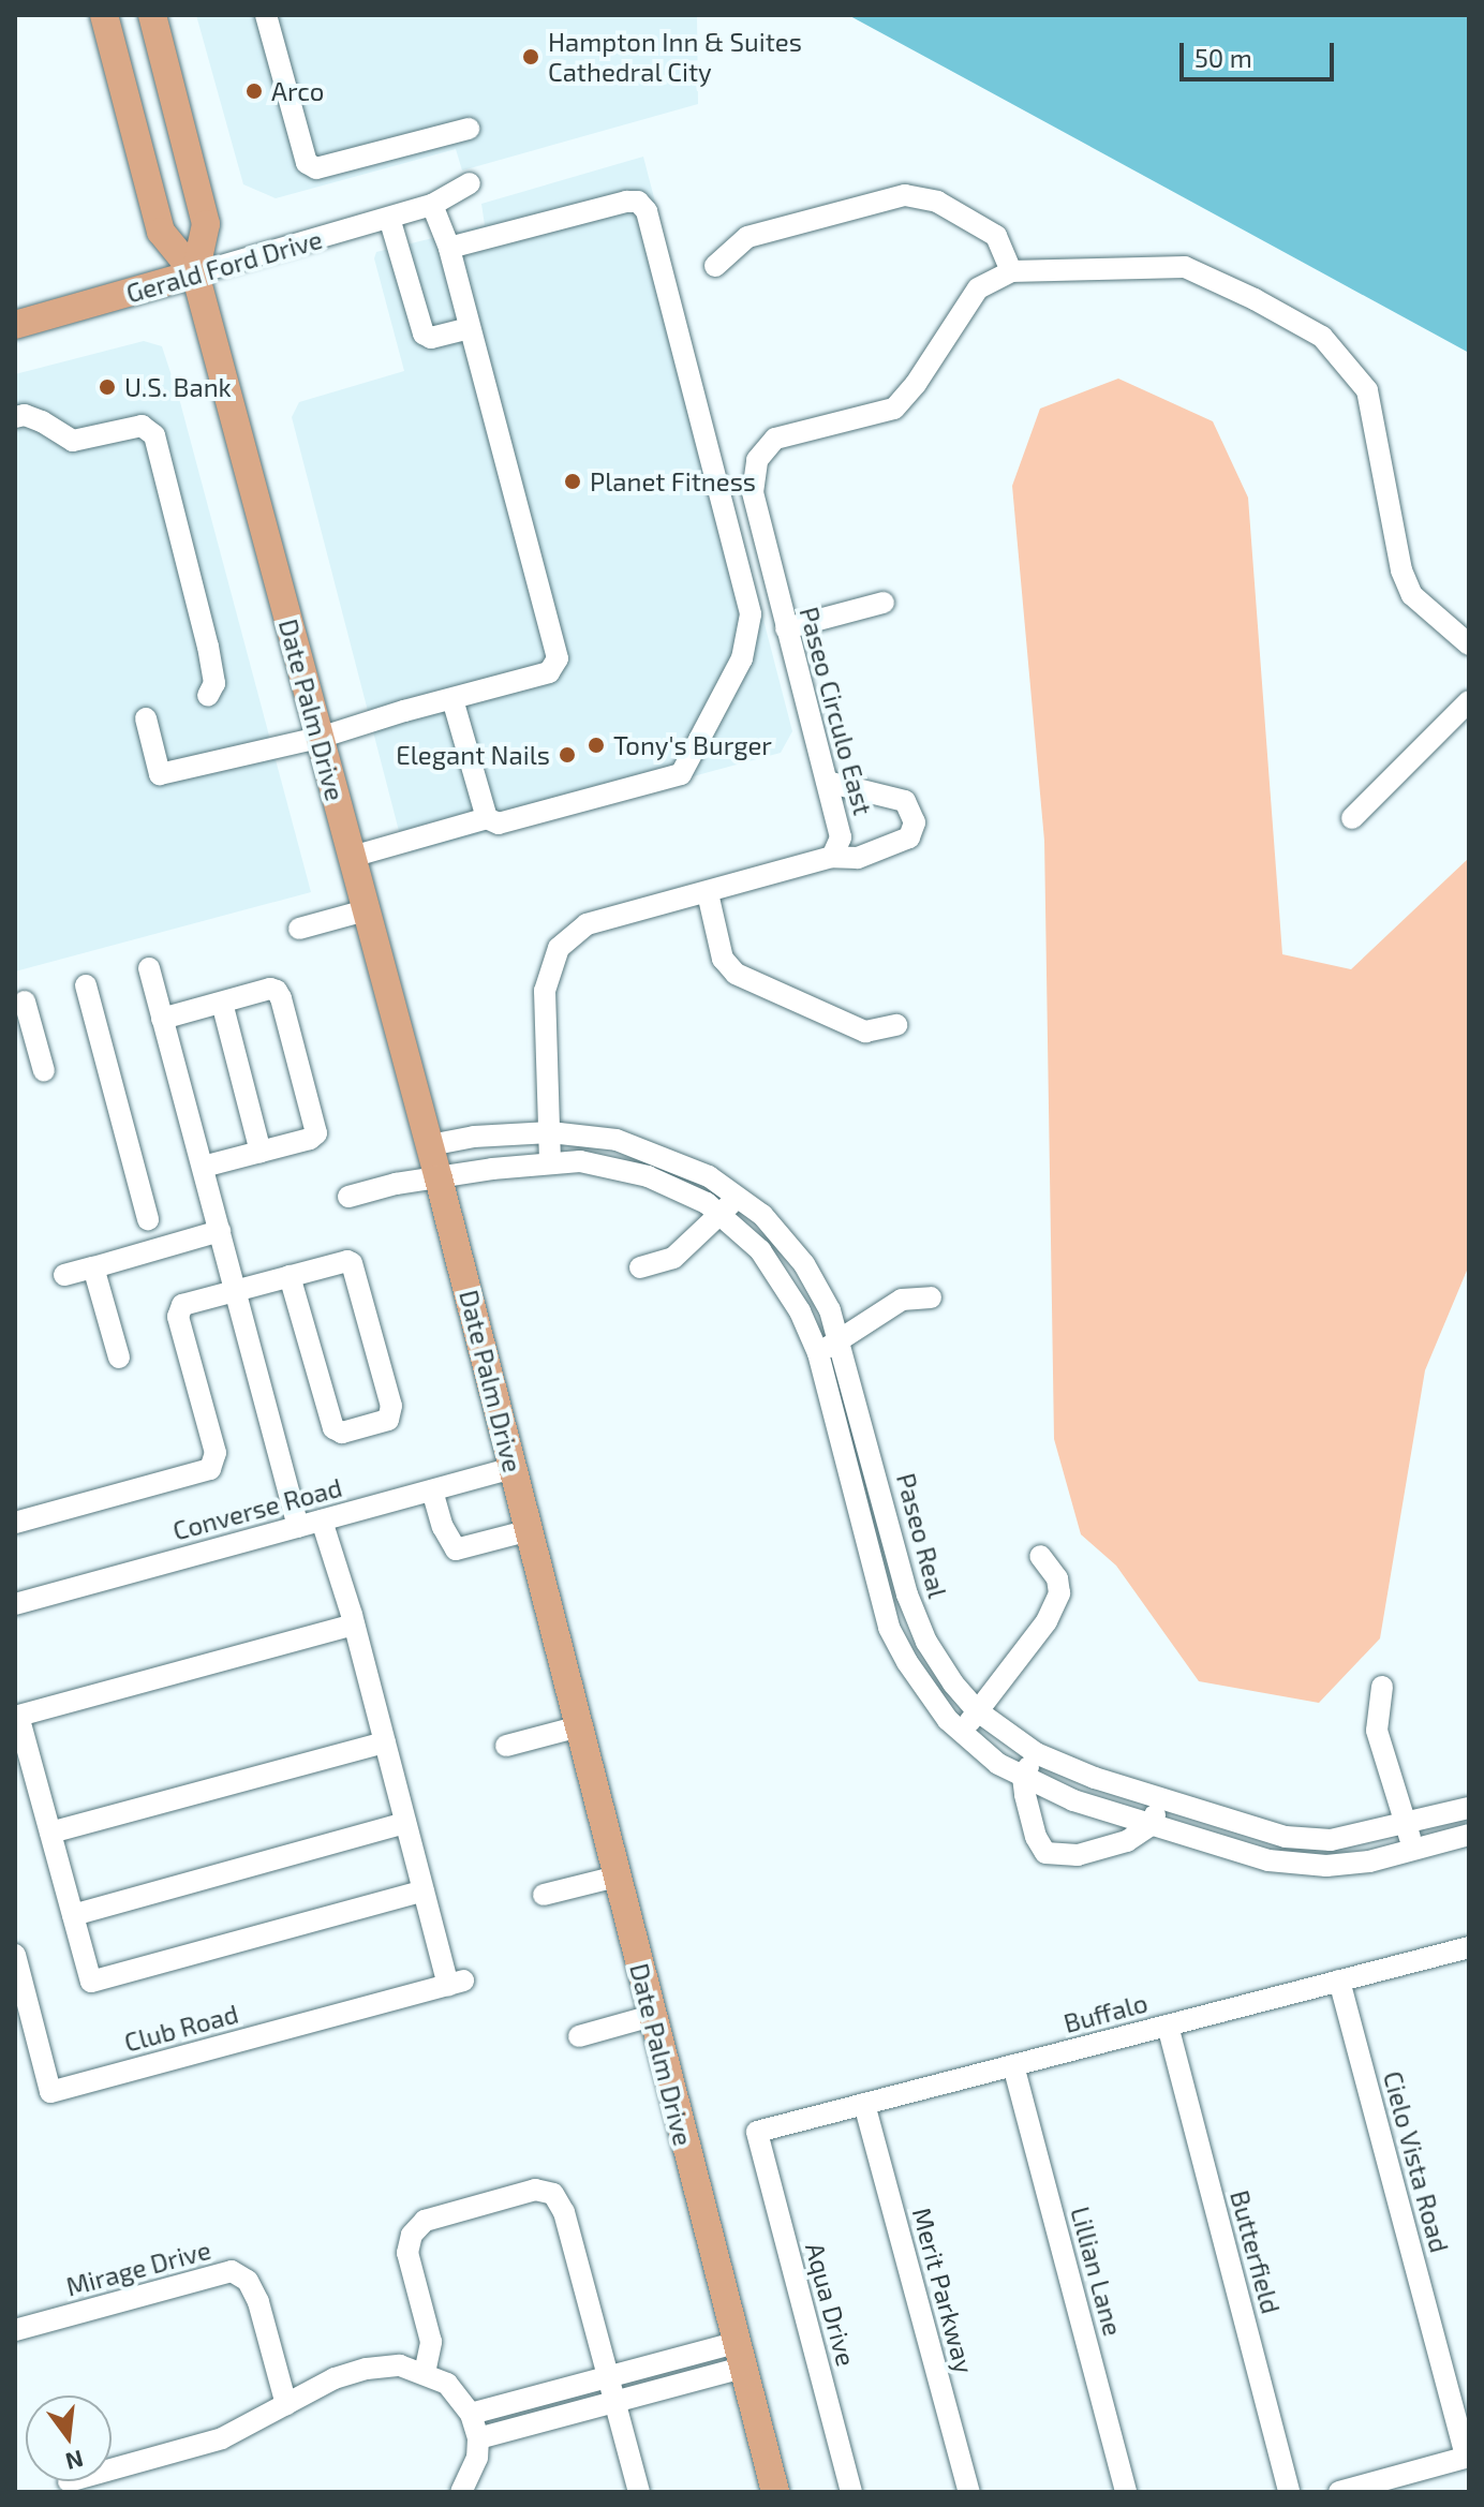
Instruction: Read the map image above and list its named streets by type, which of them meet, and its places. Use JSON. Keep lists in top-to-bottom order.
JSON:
{
  "streets": {
    "main road": ["Gerald Ford Drive", "Date Palm Drive"],
    "street": [
      "Paseo Circulo East",
      "Converse Road",
      "Paseo Real",
      "Buffalo",
      "Club Road",
      "Cielo Vista Road",
      "Butterfield",
      "Mirage Drive",
      "Lillian Lane",
      "Merit Parkway",
      "Aqua Drive"
    ]
  },
  "crossings": [
    ["Gerald Ford Drive", "Date Palm Drive"],
    ["Date Palm Drive", "Converse Road"],
    ["Date Palm Drive", "Paseo Real"],
    ["Buffalo", "Cielo Vista Road"],
    ["Buffalo", "Butterfield"],
    ["Buffalo", "Lillian Lane"],
    ["Buffalo", "Merit Parkway"],
    ["Buffalo", "Aqua Drive"]
  ],
  "places": [
    "Hampton Inn & Suites Cathedral City",
    "Arco",
    "U.S. Bank",
    "Planet Fitness",
    "Tony's Burger",
    "Elegant Nails"
  ],
  "scale_bar": "50 m",
  "north": "bottom"
}
